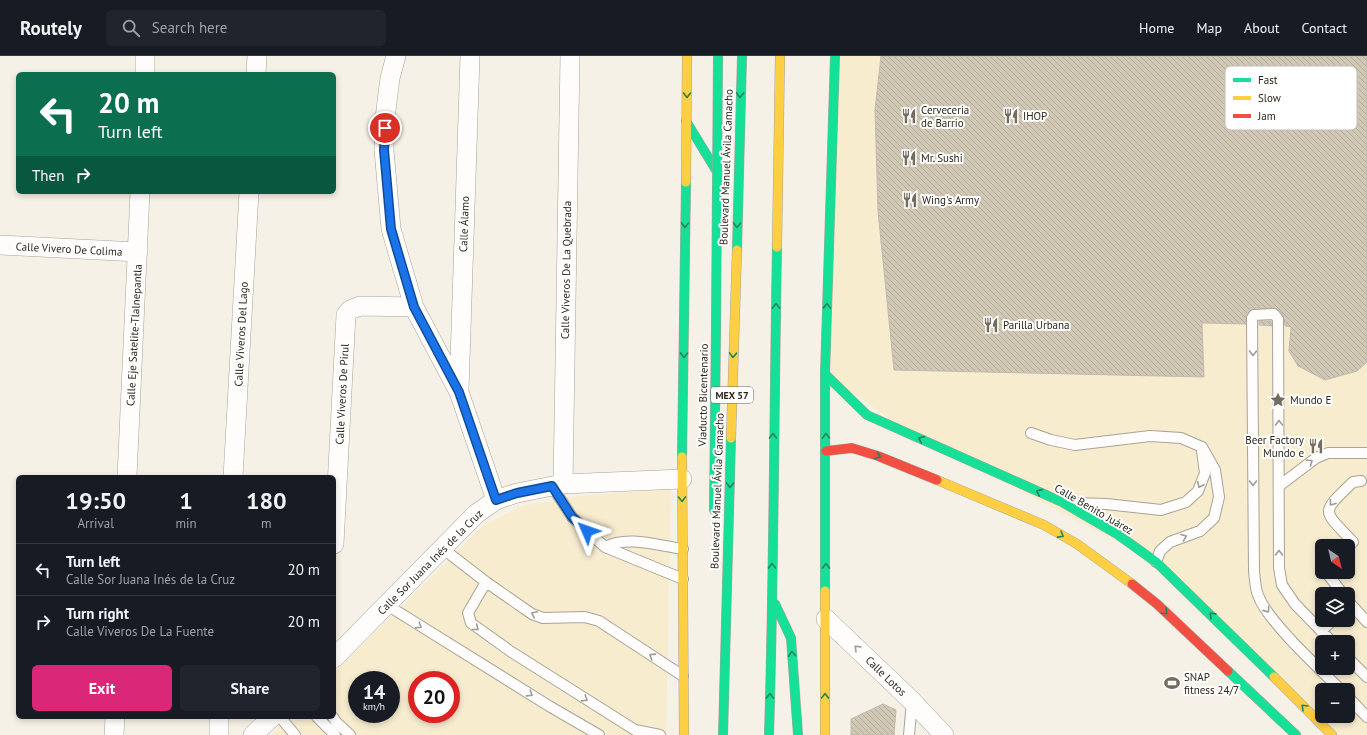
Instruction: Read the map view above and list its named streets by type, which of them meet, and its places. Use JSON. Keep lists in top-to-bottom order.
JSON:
{
  "streets": {
    "main road": [
      "Boulevard Manuel Ávila Camacho",
      "Viaducto Bicentenario",
      "MEX 57",
      "Calle Benito Juárez"
    ],
    "street": [
      "Calle Álamo",
      "Calle Vivero De Colima",
      "Calle Viveros De La Quebrada",
      "Calle Viveros Del Lago",
      "Calle Eje Satelite-Tlalnepantla",
      "Calle Viveros De Pirul",
      "Calle Sor Juana Inés de la Cruz",
      "Calle Lotos"
    ]
  },
  "crossings": [
    ["Calle Vivero De Colima", "Calle Eje Satelite-Tlalnepantla"],
    ["Calle Viveros De La Quebrada", "Calle Sor Juana Inés de la Cruz"]
  ],
  "one_way": ["Calle Lotos"],
  "places": {
    "restaurant": [
      "Cerveceria de Barrio",
      "IHOP",
      "Mr. Sushi",
      "Wing's Army",
      "Parilla Urbana",
      "Beer Factory Mundo e"
    ],
    "place": ["Mundo E"],
    "sports": ["SNAP fitness 24/7"]
  },
  "legend": ["Fast", "Slow", "Jam"],
  "north": "bottom right",
  "page": {
    "header": "Routely",
    "search": "Search here",
    "nav": [
      "Home",
      "Map",
      "About",
      "Contact"
    ],
    "turn": ["20 m", "Turn left"],
    "then": "Then",
    "eta": [
      "19:50",
      "Arrival",
      "1",
      "min",
      "180",
      "m"
    ],
    "map_buttons": ["+", "−"],
    "list": [
      {
        "name": "Turn left",
        "note": "Calle Sor Juana Inés de la Cruz",
        "value": "20 m"
      },
      {
        "name": "Turn right",
        "note": "Calle Viveros De La Fuente",
        "value": "20 m"
      }
    ],
    "buttons": ["Exit", "Share"],
    "speed": "14 km/h",
    "limit": "20"
  }
}
